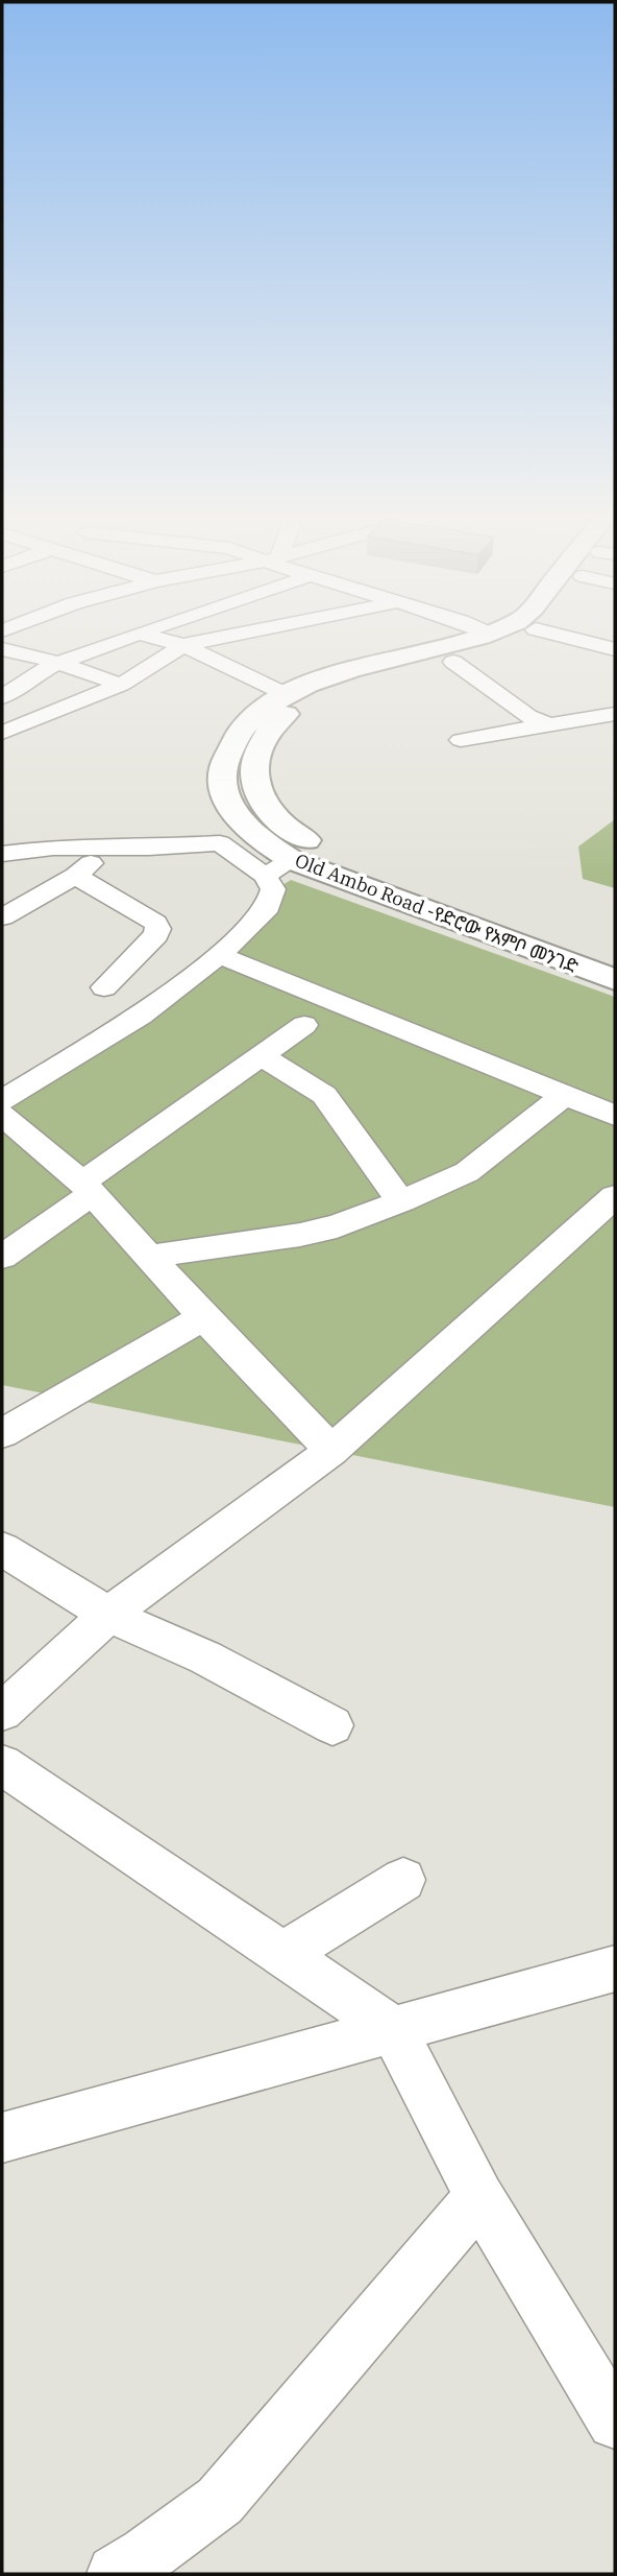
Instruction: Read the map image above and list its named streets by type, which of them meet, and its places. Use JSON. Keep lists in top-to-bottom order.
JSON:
{
  "streets": {
    "main road": ["Old Ambo Road -የድሮው የአምቦ መንገድ"]
  }
}
